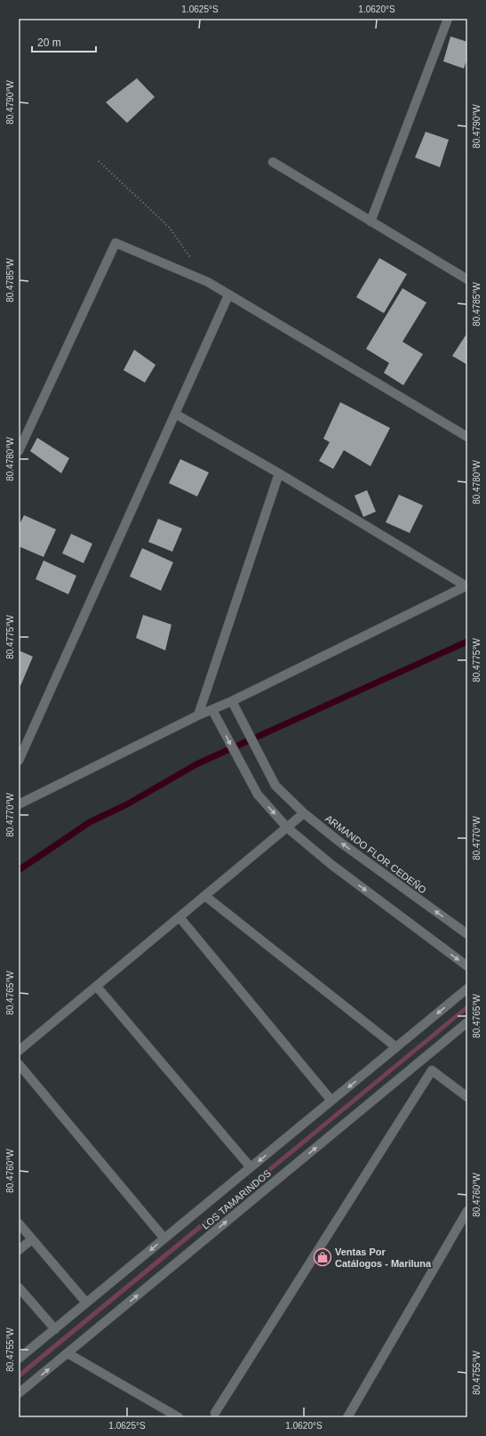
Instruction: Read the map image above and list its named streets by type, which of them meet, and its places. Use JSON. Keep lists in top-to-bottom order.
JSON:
{
  "streets": {
    "street": ["ARMANDO FLOR CEDEÑO", "LOS TAMARINDOS"]
  },
  "places": {
    "shop": ["Ventas Por Catálogos - Mariluna"]
  },
  "scale_bar": "20 m",
  "coordinates": [
    "1.0625°S",
    "1.0620°S",
    "80.4790°W",
    "80.4785°W",
    "80.4780°W",
    "80.4775°W",
    "80.4770°W",
    "80.4765°W",
    "80.4760°W",
    "80.4755°W"
  ]
}
